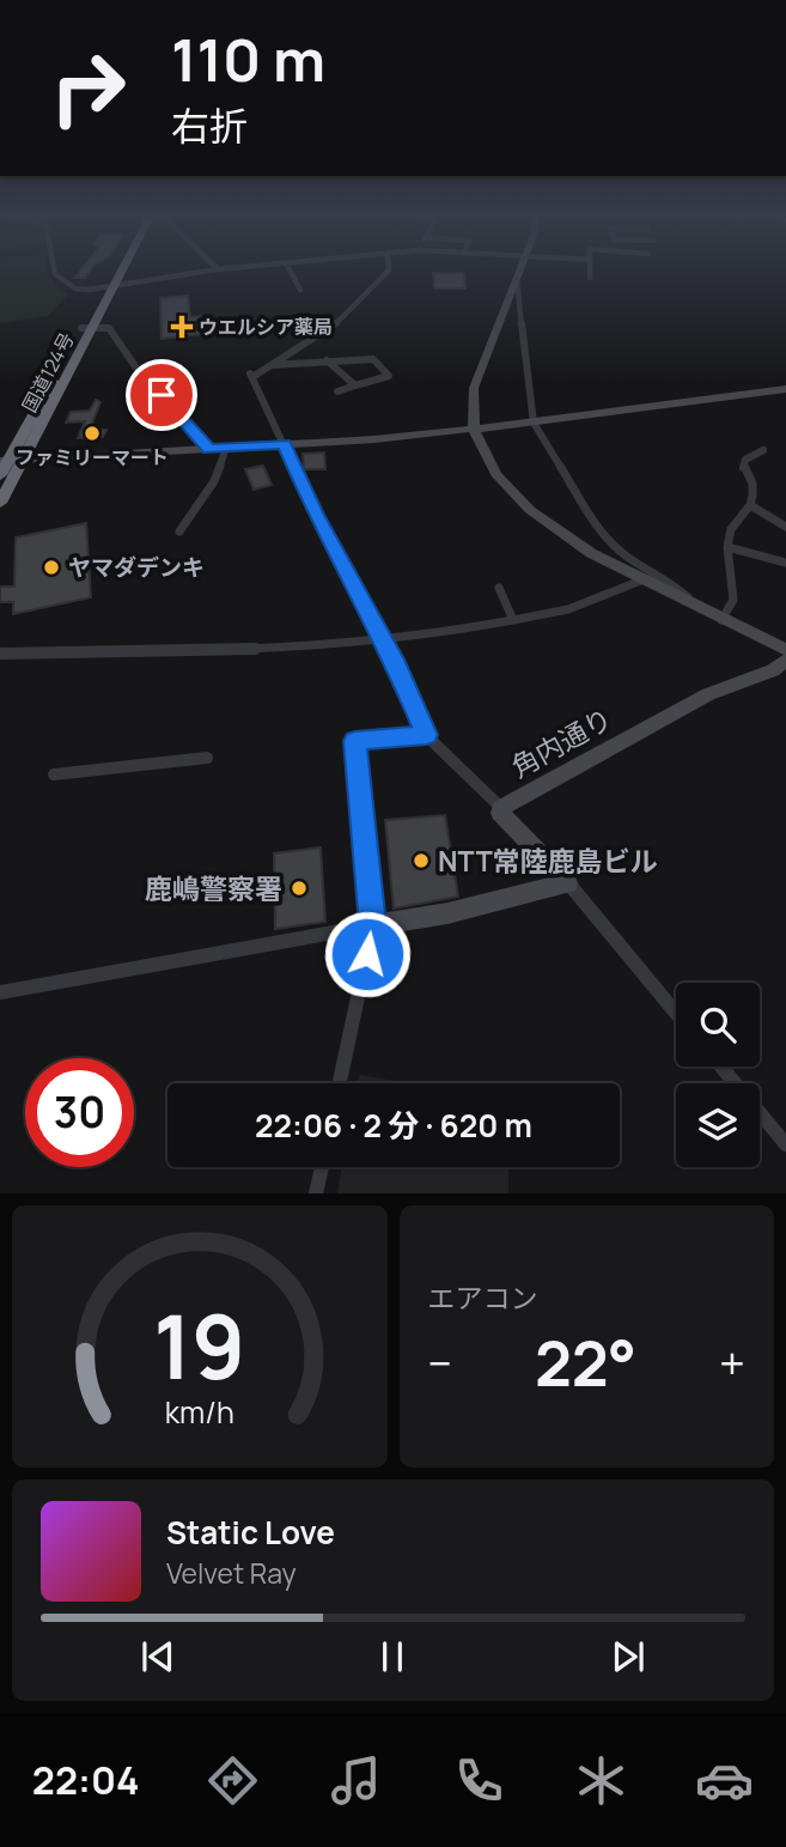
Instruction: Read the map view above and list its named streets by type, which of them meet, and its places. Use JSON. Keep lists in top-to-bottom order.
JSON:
{
  "streets": {
    "highway": ["国道124号"],
    "street": ["角内通り"]
  },
  "places": {
    "health": ["ウエルシア薬局"],
    "other": [
      "ファミリーマート",
      "ヤマダデンキ",
      "NTT常陸鹿島ビル",
      "鹿嶋警察署"
    ]
  },
  "page": {
    "turn": ["110 m", "右折"],
    "limit": "30",
    "trip": "22:06 · 2 分 · 620 m",
    "tile": "エアコン",
    "heat": ["−", "22°", "+"],
    "song": ["Static Love", "Velvet Ray"],
    "tabs": "22:04",
    "gauge": ["19", "km/h"]
  }
}
